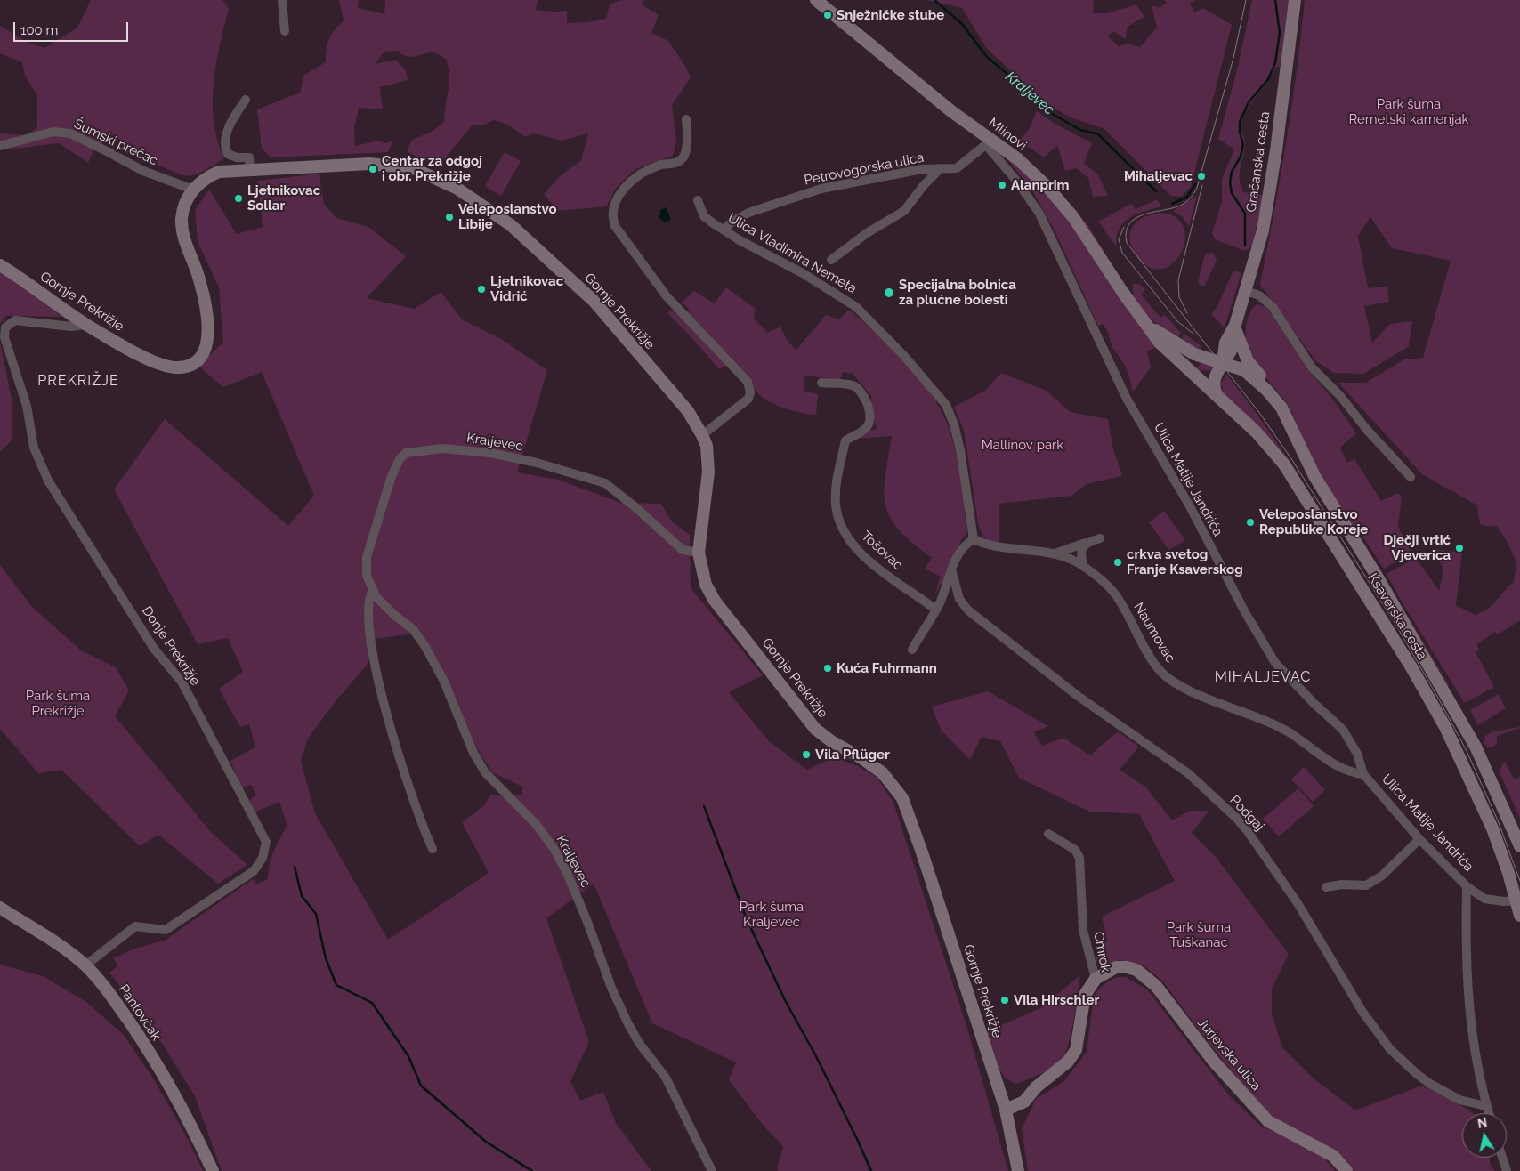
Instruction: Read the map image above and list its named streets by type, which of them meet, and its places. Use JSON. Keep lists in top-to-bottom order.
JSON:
{
  "streets": {
    "main road": [
      "Mlinovi",
      "Gračanska cesta",
      "Gornje Prekrižje",
      "Ksaverska cesta",
      "Cmrok",
      "Pantovčak",
      "Jurjevska ulica"
    ],
    "street": [
      "Šumski prečac",
      "Petrovogorska ulica",
      "Ulica Vladimira Nemeta",
      "Kraljevec",
      "Ulica Matije Jandrića",
      "Tošovac",
      "Naumovac",
      "Donje Prekrižje",
      "Podgaj"
    ]
  },
  "crossings": [
    ["Mlinovi", "Gračanska cesta"],
    ["Mlinovi", "Ksaverska cesta"],
    ["Šumski prečac", "Gornje Prekrižje"],
    ["Gračanska cesta", "Ksaverska cesta"],
    ["Petrovogorska ulica", "Ulica Vladimira Nemeta"],
    ["Petrovogorska ulica", "Ulica Matije Jandrića"],
    ["Ulica Vladimira Nemeta", "Naumovac"],
    ["Gornje Prekrižje", "Kraljevec"],
    ["Gornje Prekrižje", "Donje Prekrižje"],
    ["Gornje Prekrižje", "Cmrok"],
    ["Ulica Matije Jandrića", "Ksaverska cesta"],
    ["Ulica Matije Jandrića", "Naumovac"],
    ["Ulica Matije Jandrića", "Podgaj"],
    ["Donje Prekrižje", "Pantovčak"],
    ["Cmrok", "Jurjevska ulica"]
  ],
  "districts": ["PREKRIŽJE", "MIHALJEVAC"],
  "water": ["Kraljevec"],
  "parks": [
    "Park šuma Remetski kamenjak",
    "Mallinov park",
    "Park šuma Prekrižje",
    "Park šuma Kraljevec",
    "Park šuma Tuškanac"
  ],
  "places": [
    "Snježničke stube",
    "Centar za odgoj i obr. Prekrižje",
    "Mihaljevac",
    "Alanprim",
    "Ljetnikovac Sollar",
    "Veleposlanstvo Libije",
    "Ljetnikovac Vidrić",
    "Specijalna bolnica za plućne bolesti",
    "Veleposlanstvo Republike Koreje",
    "Dječji vrtić Vjeverica",
    "crkva svetog Franje Ksaverskog",
    "Kuća Fuhrmann",
    "Vila Pflüger",
    "Vila Hirschler"
  ],
  "scale_bar": "100 m",
  "north": "top"
}
